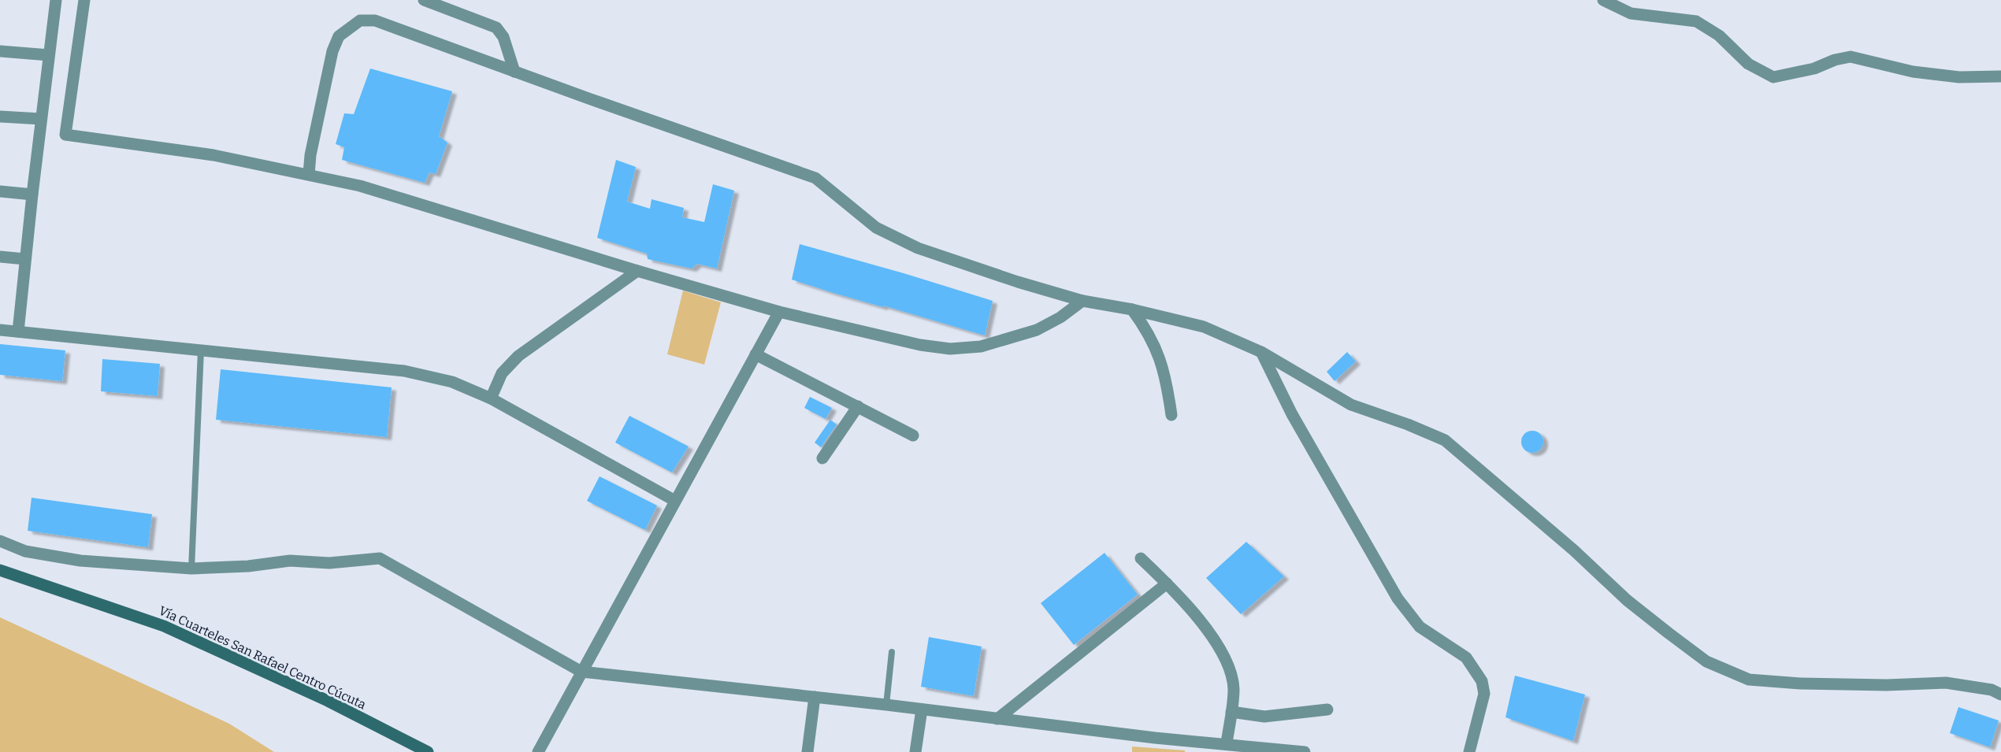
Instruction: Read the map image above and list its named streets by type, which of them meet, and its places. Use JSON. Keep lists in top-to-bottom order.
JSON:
{
  "streets": {
    "main road": ["Vía Cuarteles San Rafael Centro Cúcuta"]
  }
}
